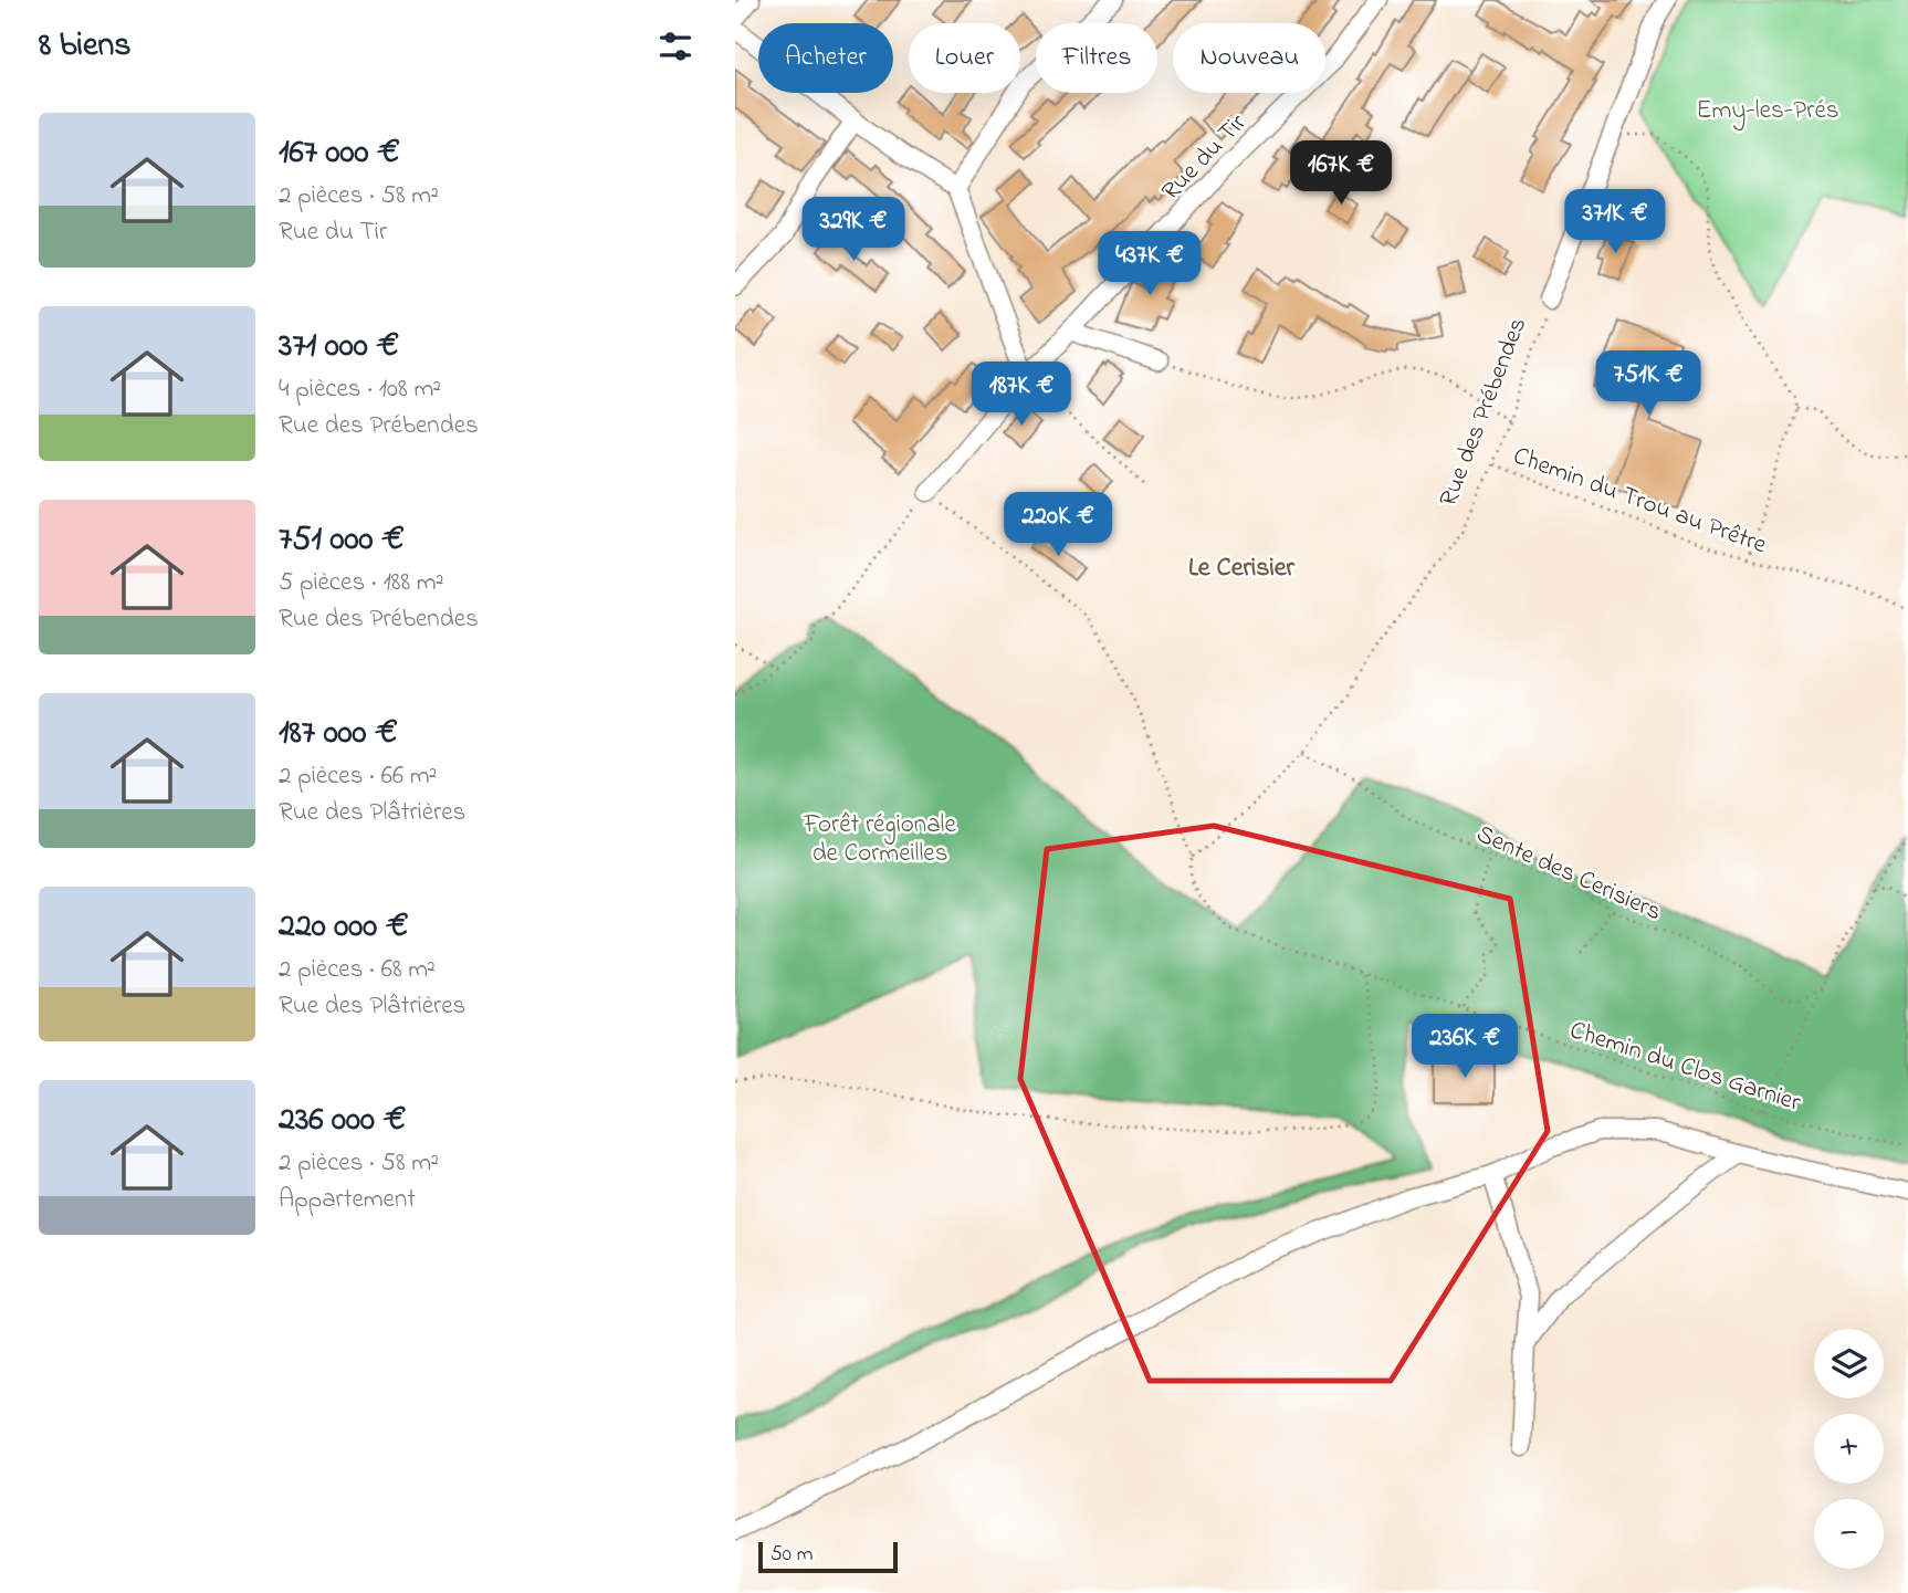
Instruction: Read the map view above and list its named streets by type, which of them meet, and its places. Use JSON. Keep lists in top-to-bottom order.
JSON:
{
  "streets": {
    "street": ["Rue du Tir", "Rue des Prébendes"],
    "path": ["Chemin du Trou au Prêtre", "Sente des Cerisiers", "Chemin du Clos Garnier"]
  },
  "crossings": [
    ["Rue du Tir", "Chemin du Clos Garnier"],
    ["Rue des Prébendes", "Chemin du Trou au Prêtre"],
    ["Rue des Prébendes", "Sente des Cerisiers"],
    ["Rue des Prébendes", "Chemin du Clos Garnier"]
  ],
  "districts": ["Le Cerisier"],
  "parks": ["Emy-les-Prés", "Forêt régionale de Cormeilles"],
  "scale_bar": "50 m",
  "page": {
    "heading": "8 biens",
    "chip": [
      "Acheter",
      "Louer",
      "Filtres",
      "Nouveau"
    ],
    "list": [
      {
        "name": "167 000 €",
        "note": "2 pièces · 58 m² · Rue du Tir"
      },
      {
        "name": "371 000 €",
        "note": "4 pièces · 108 m² · Rue des Prébendes"
      },
      {
        "name": "751 000 €",
        "note": "5 pièces · 188 m² · Rue des Prébendes"
      },
      {
        "name": "187 000 €",
        "note": "2 pièces · 66 m² · Rue des Plâtrières"
      },
      {
        "name": "220 000 €",
        "note": "2 pièces · 68 m² · Rue des Plâtrières"
      },
      {
        "name": "236 000 €",
        "note": "2 pièces · 58 m² · Appartement"
      }
    ],
    "price": [
      "167K €",
      "371K €",
      "329K €",
      "437K €",
      "751K €",
      "187K €",
      "220K €",
      "236K €"
    ],
    "map_buttons": ["+", "−"],
    "scale": "50 m"
  }
}
